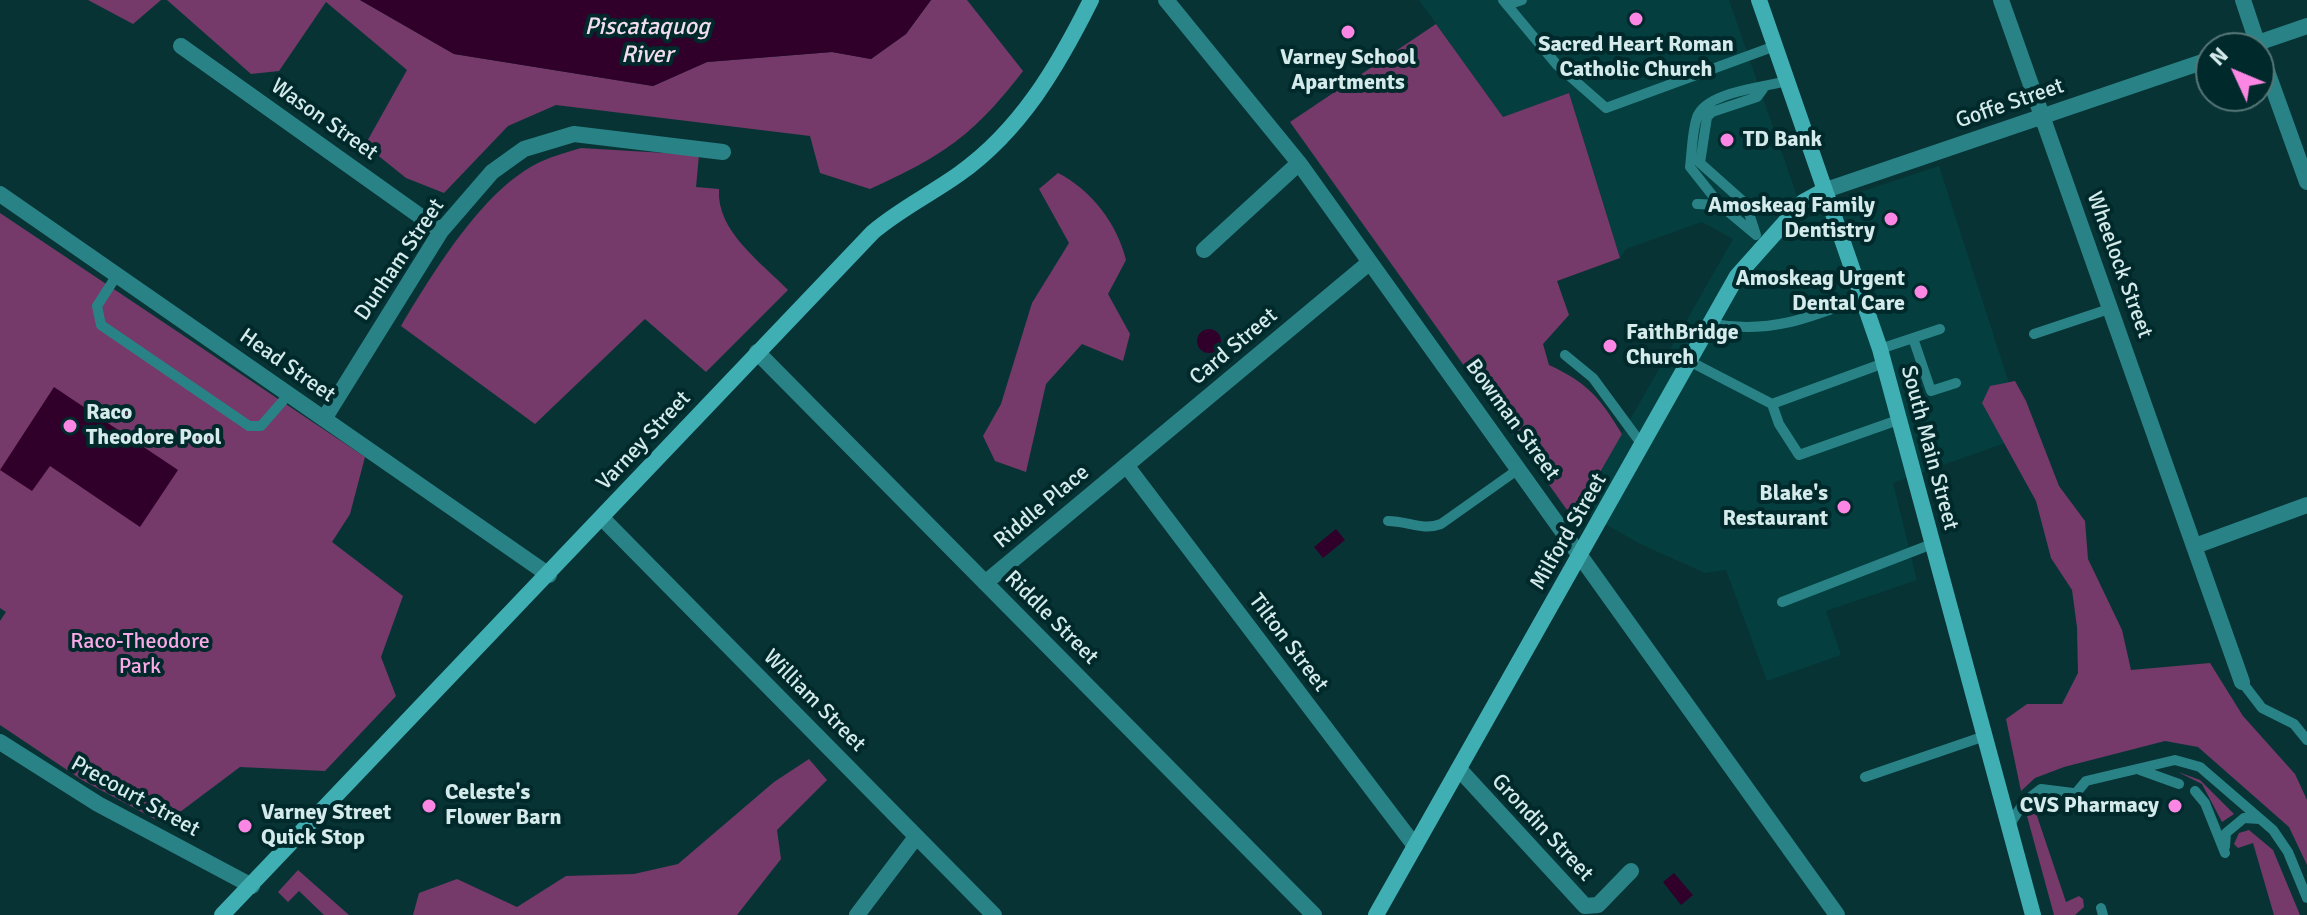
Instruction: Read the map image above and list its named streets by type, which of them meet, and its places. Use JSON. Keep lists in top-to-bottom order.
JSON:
{
  "streets": {
    "main road": ["Varney Street", "South Main Street", "Milford Street"],
    "street": [
      "Goffe Street",
      "Wason Street",
      "Dunham Street",
      "Wheelock Street",
      "Card Street",
      "Head Street",
      "Bowman Street",
      "Riddle Place",
      "Riddle Street",
      "Tilton Street",
      "William Street",
      "Precourt Street",
      "Grondin Street"
    ]
  },
  "crossings": [
    ["Goffe Street", "Wheelock Street"],
    ["Goffe Street", "South Main Street"],
    ["Goffe Street", "Milford Street"],
    ["Wason Street", "Dunham Street"],
    ["Dunham Street", "Head Street"],
    ["Card Street", "Bowman Street"],
    ["Card Street", "Riddle Place"],
    ["Card Street", "Tilton Street"],
    ["Head Street", "Varney Street"],
    ["Bowman Street", "Milford Street"],
    ["Varney Street", "Riddle Street"],
    ["Varney Street", "William Street"],
    ["Varney Street", "Precourt Street"],
    ["South Main Street", "Milford Street"],
    ["Riddle Place", "Riddle Street"],
    ["Riddle Place", "Tilton Street"],
    ["Milford Street", "Tilton Street"],
    ["Milford Street", "Grondin Street"]
  ],
  "water": ["Piscataquog River"],
  "parks": ["Raco-Theodore Park"],
  "places": [
    "Sacred Heart Roman Catholic Church",
    "Varney School Apartments",
    "TD Bank",
    "Amoskeag Family Dentistry",
    "Amoskeag Urgent Dental Care",
    "FaithBridge Church",
    "Raco Theodore Pool",
    "Blake's Restaurant",
    "Celeste's Flower Barn",
    "CVS Pharmacy",
    "Varney Street Quick Stop"
  ],
  "north": "top left"
}
